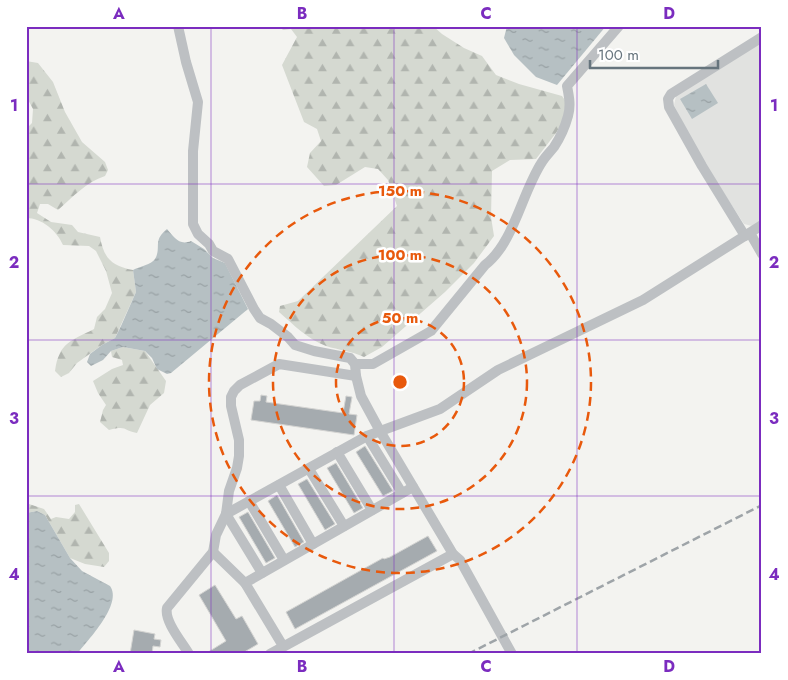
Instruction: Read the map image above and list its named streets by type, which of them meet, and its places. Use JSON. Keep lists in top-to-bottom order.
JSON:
{
  "scale_bar": "100 m",
  "grid": {
    "columns": [
      "A",
      "B",
      "C",
      "D"
    ],
    "rows": [
      "1",
      "2",
      "3",
      "4"
    ]
  },
  "rings": ["150 m", "100 m", "50 m"]
}
